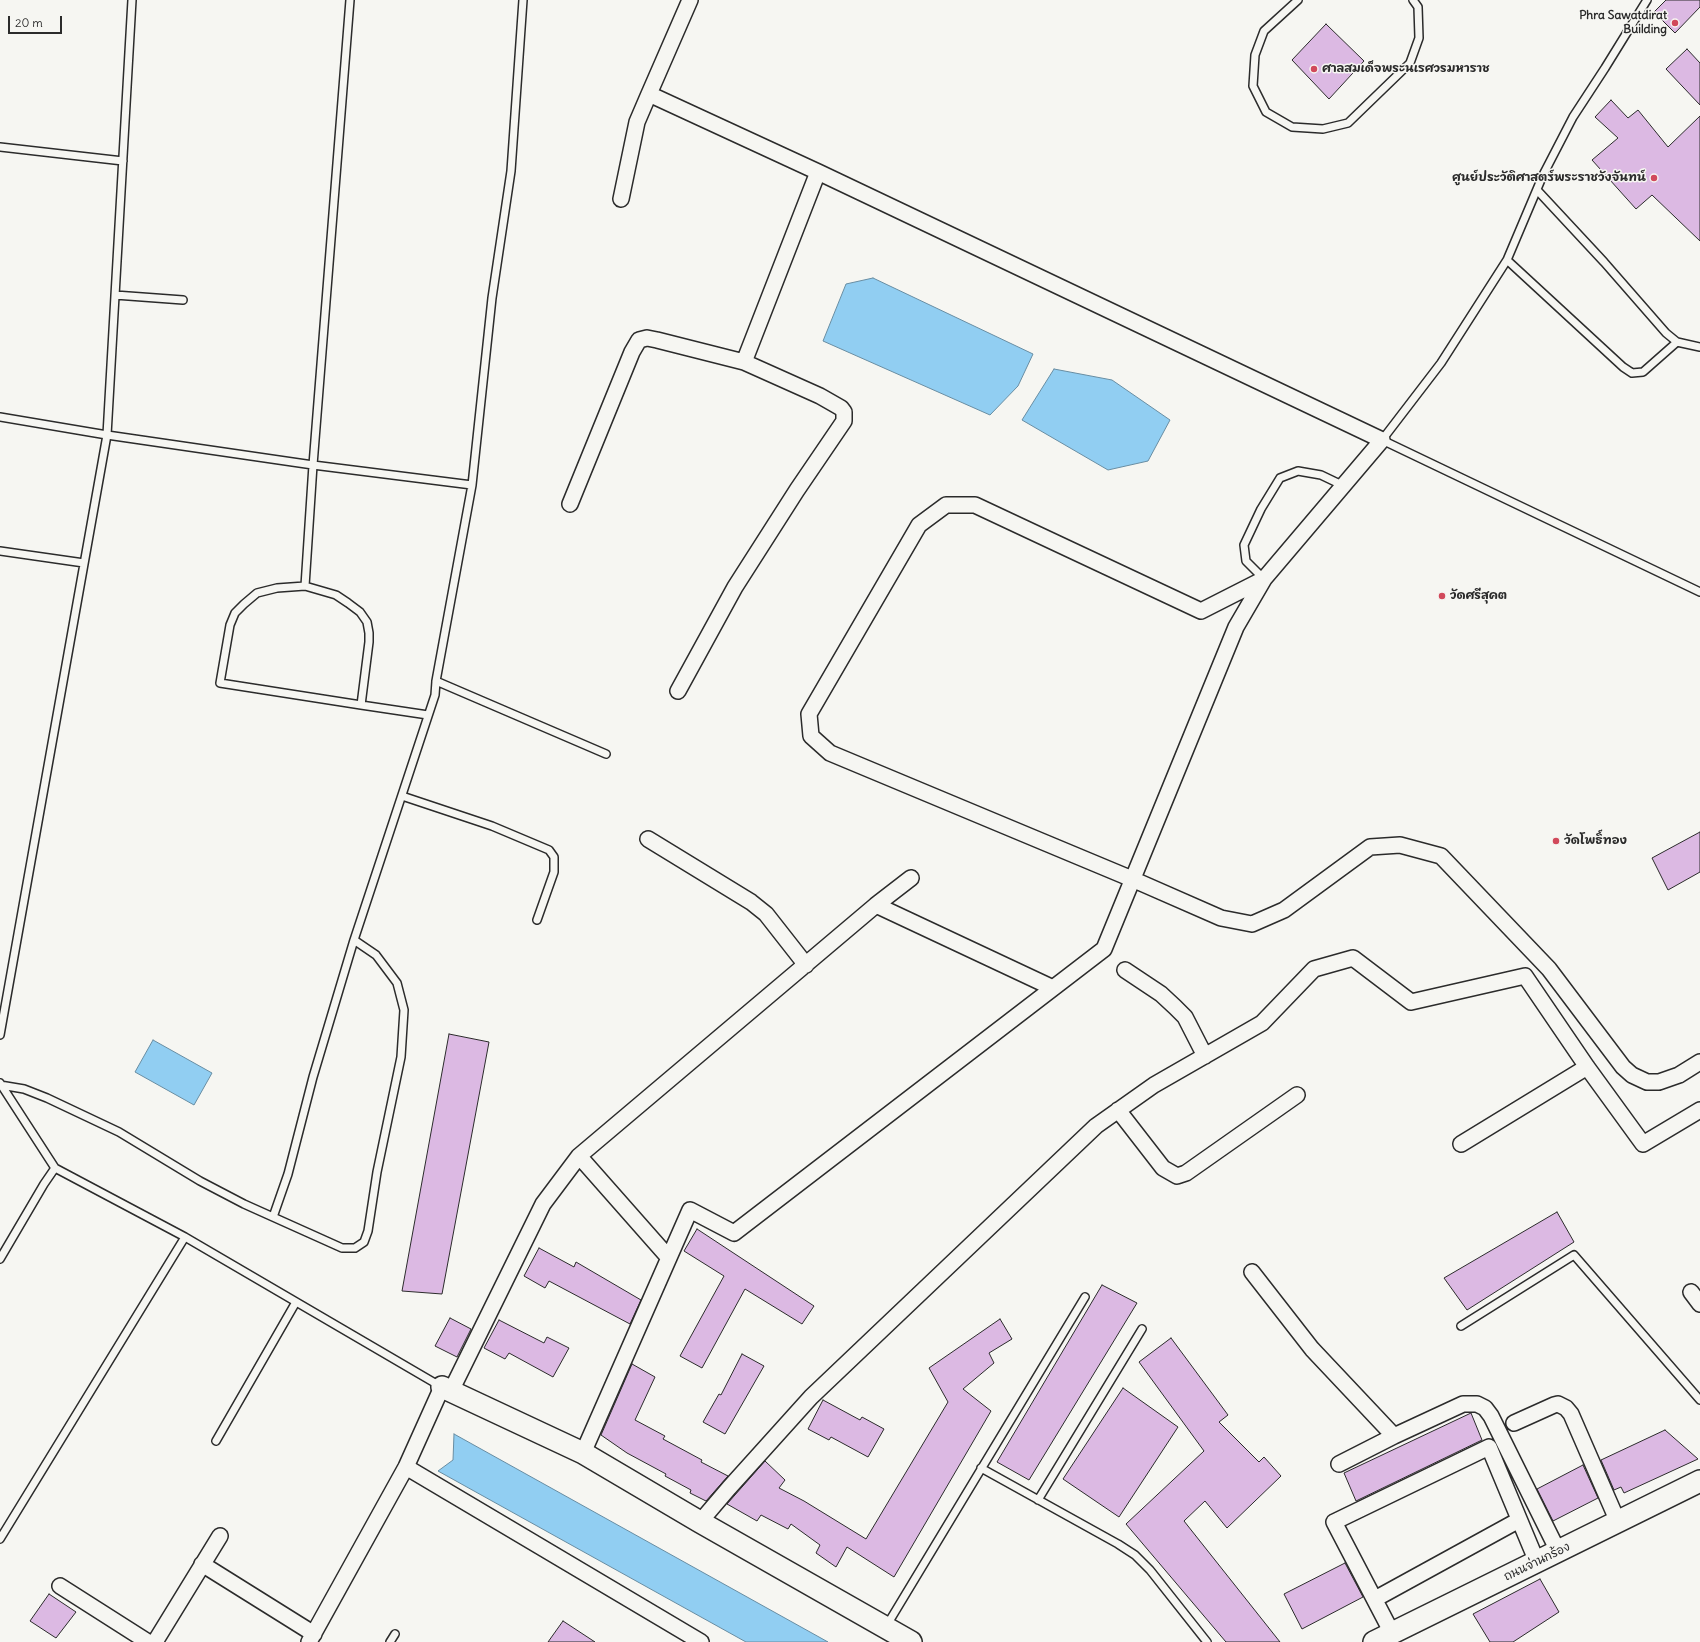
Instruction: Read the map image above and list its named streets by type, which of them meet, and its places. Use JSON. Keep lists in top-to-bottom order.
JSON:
{
  "streets": {
    "street": ["ถนนจ่านกร้อง"]
  },
  "places": [
    "Phra Sawatdirat Building",
    "ศาลสมเด็จพระนเรศวรมหาราช",
    "ศูนย์ประวัติศาสตร์พระราชวังจันทน์",
    "วัดศรีสุคต",
    "วัดโพธิ์ทอง"
  ],
  "scale_bar": "20 m"
}
